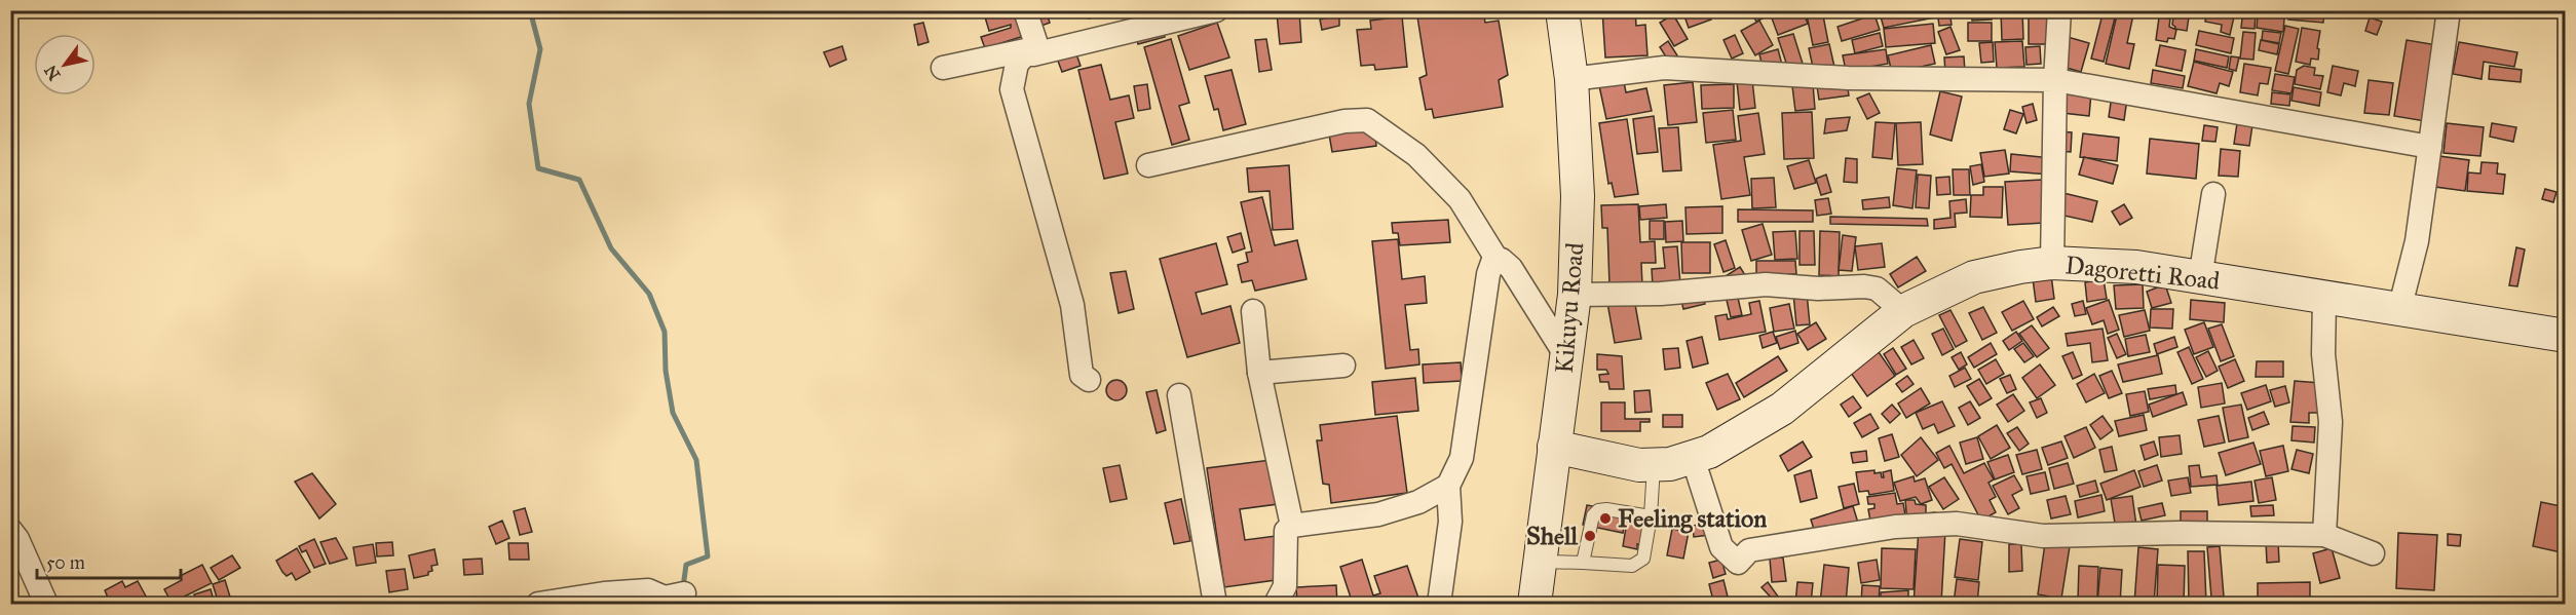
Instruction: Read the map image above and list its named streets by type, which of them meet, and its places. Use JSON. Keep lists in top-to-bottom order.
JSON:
{
  "streets": {
    "main road": ["Dagoretti Road", "Kikuyu Road"]
  },
  "crossings": [
    ["Dagoretti Road", "Kikuyu Road"]
  ],
  "places": ["Feeling station", "Shell"],
  "scale_bar": "50 m",
  "north": "bottom left"
}
